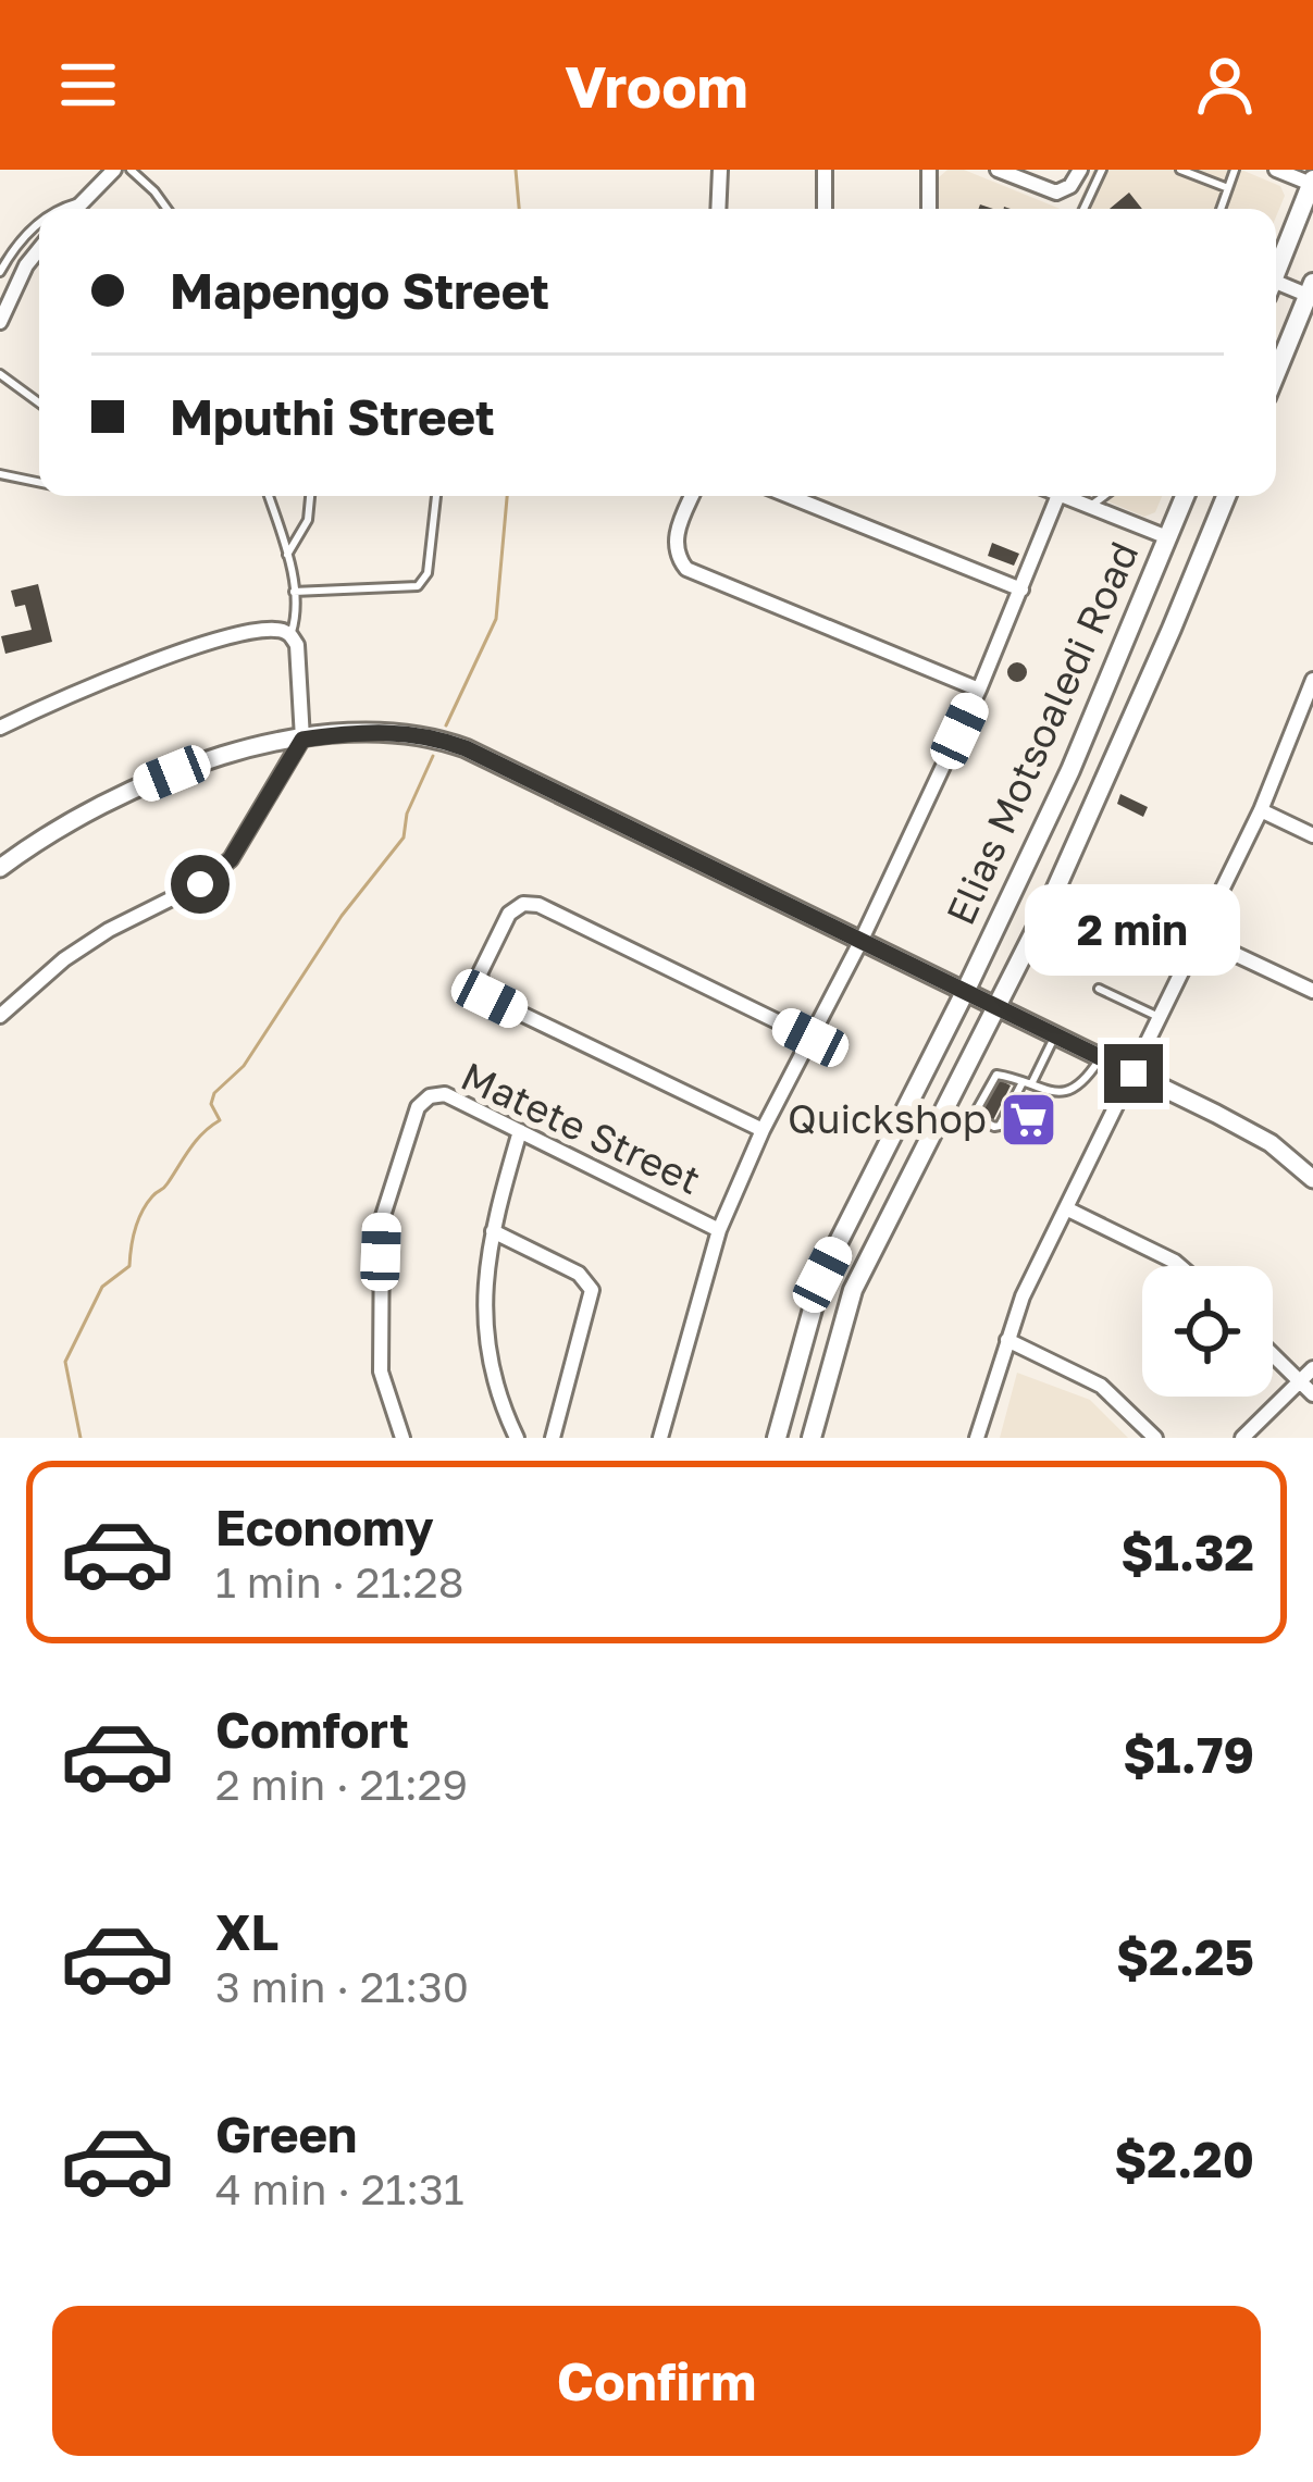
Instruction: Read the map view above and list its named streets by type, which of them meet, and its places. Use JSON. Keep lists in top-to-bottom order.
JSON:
{
  "streets": {
    "main road": ["Elias Motsoaledi Road"],
    "street": ["Matete Street"]
  },
  "places": {
    "supermarket": ["Quickshop"]
  },
  "page": {
    "header": "Vroom",
    "banner": ["Mapengo Street", "Mputhi Street"],
    "bubble": "2 min",
    "list": [
      {
        "name": "Economy",
        "note": "1 min · 21:28",
        "value": "$1.32"
      },
      {
        "name": "Comfort",
        "note": "2 min · 21:29",
        "value": "$1.79"
      },
      {
        "name": "XL",
        "note": "3 min · 21:30",
        "value": "$2.25"
      },
      {
        "name": "Green",
        "note": "4 min · 21:31",
        "value": "$2.20"
      }
    ],
    "buttons": "Confirm"
  }
}
